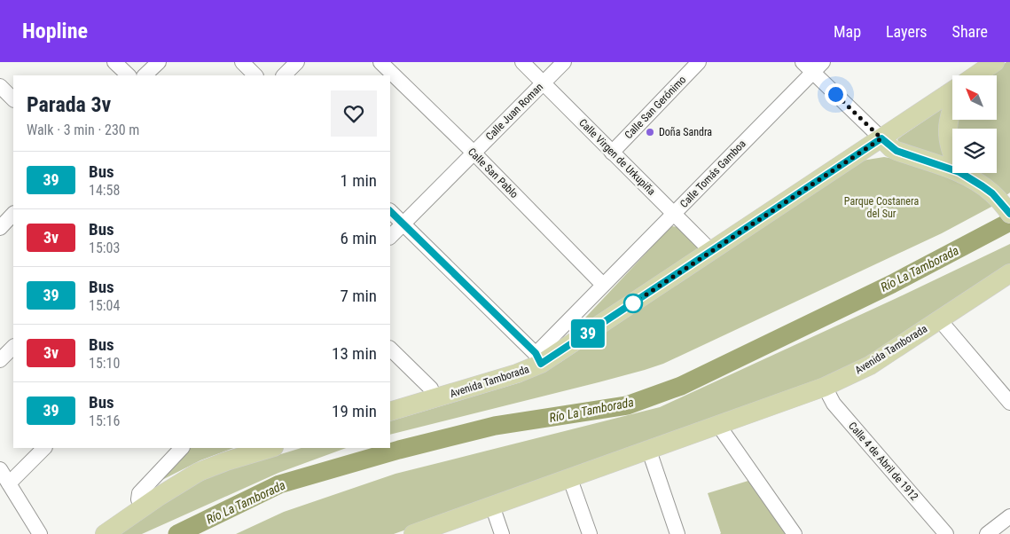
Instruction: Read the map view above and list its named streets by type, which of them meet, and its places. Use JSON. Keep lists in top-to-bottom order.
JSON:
{
  "streets": {
    "main road": ["Avenida Tamborada"],
    "street": [
      "Calle San Gerónimo",
      "Calle Juan Roman",
      "Calle Virgen de Urkupiña",
      "Calle San Pablo",
      "Calle Tomás Gamboa",
      "Calle 4 de Abril de 1912"
    ]
  },
  "crossings": [
    ["Calle San Gerónimo", "Calle Virgen de Urkupiña"],
    ["Calle Juan Roman", "Calle Virgen de Urkupiña"],
    ["Calle Juan Roman", "Calle San Pablo"],
    ["Calle Virgen de Urkupiña", "Calle Tomás Gamboa"],
    ["Calle Virgen de Urkupiña", "Avenida Tamborada"],
    ["Calle San Pablo", "Calle Tomás Gamboa"],
    ["Calle Tomás Gamboa", "Avenida Tamborada"],
    ["Avenida Tamborada", "Calle 4 de Abril de 1912"]
  ],
  "water": ["Río La Tamborada"],
  "parks": ["Parque Costanera del Sur"],
  "places": ["Doña Sandra"],
  "lines": ["bus line 39"],
  "north": "top left",
  "page": {
    "header": "Hopline",
    "nav": ["Map", "Layers", "Share"],
    "on_map": "39",
    "heading": ["Parada 3v", "Walk · 3 min · 230 m"],
    "list": [
      {
        "mark": "39",
        "name": "Bus",
        "note": "14:58",
        "value": "1 min"
      },
      {
        "mark": "3v",
        "name": "Bus",
        "note": "15:03",
        "value": "6 min"
      },
      {
        "mark": "39",
        "name": "Bus",
        "note": "15:04",
        "value": "7 min"
      },
      {
        "mark": "3v",
        "name": "Bus",
        "note": "15:10",
        "value": "13 min"
      },
      {
        "mark": "39",
        "name": "Bus",
        "note": "15:16",
        "value": "19 min"
      }
    ]
  }
}
